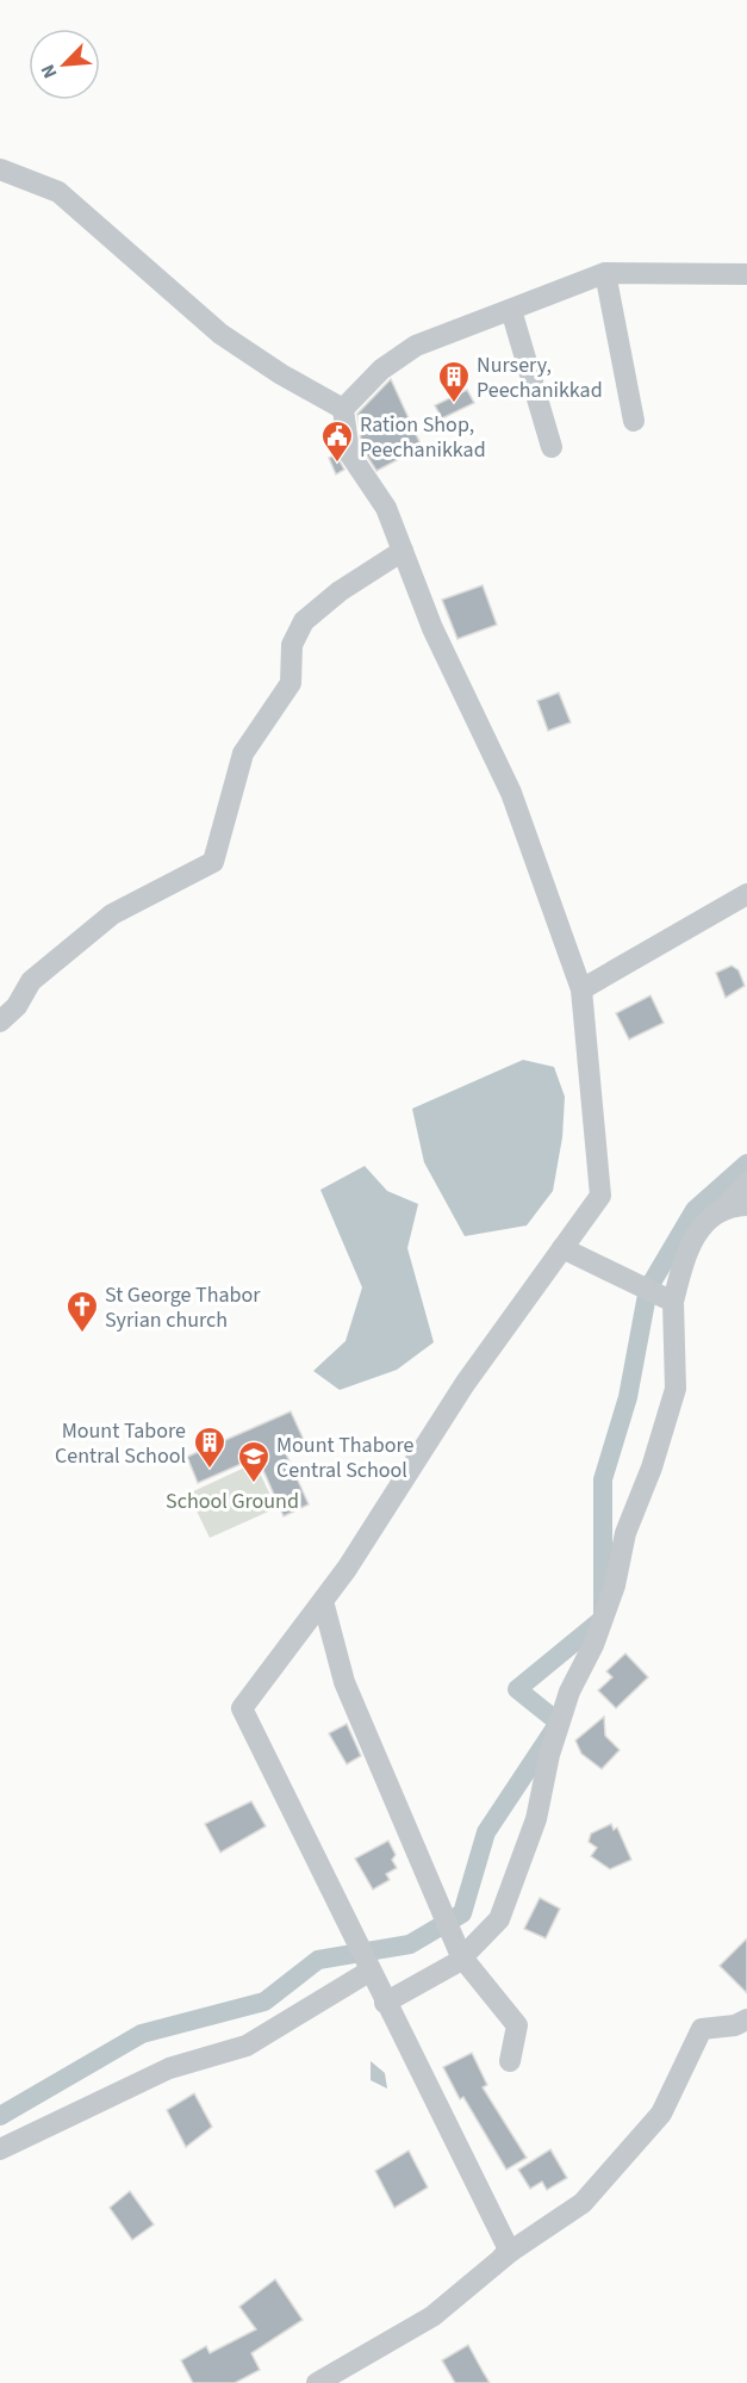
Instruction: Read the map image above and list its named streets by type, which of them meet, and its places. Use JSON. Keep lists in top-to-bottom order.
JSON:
{
  "parks": ["School Ground"],
  "places": {
    "building": ["Nursery, Peechanikkad", "Mount Tabore Central School"],
    "public building": ["Ration Shop, Peechanikkad"],
    "church": ["St George Thabor Syrian church"],
    "school or university": ["Mount Thabore Central School"]
  },
  "north": "bottom left"
}
